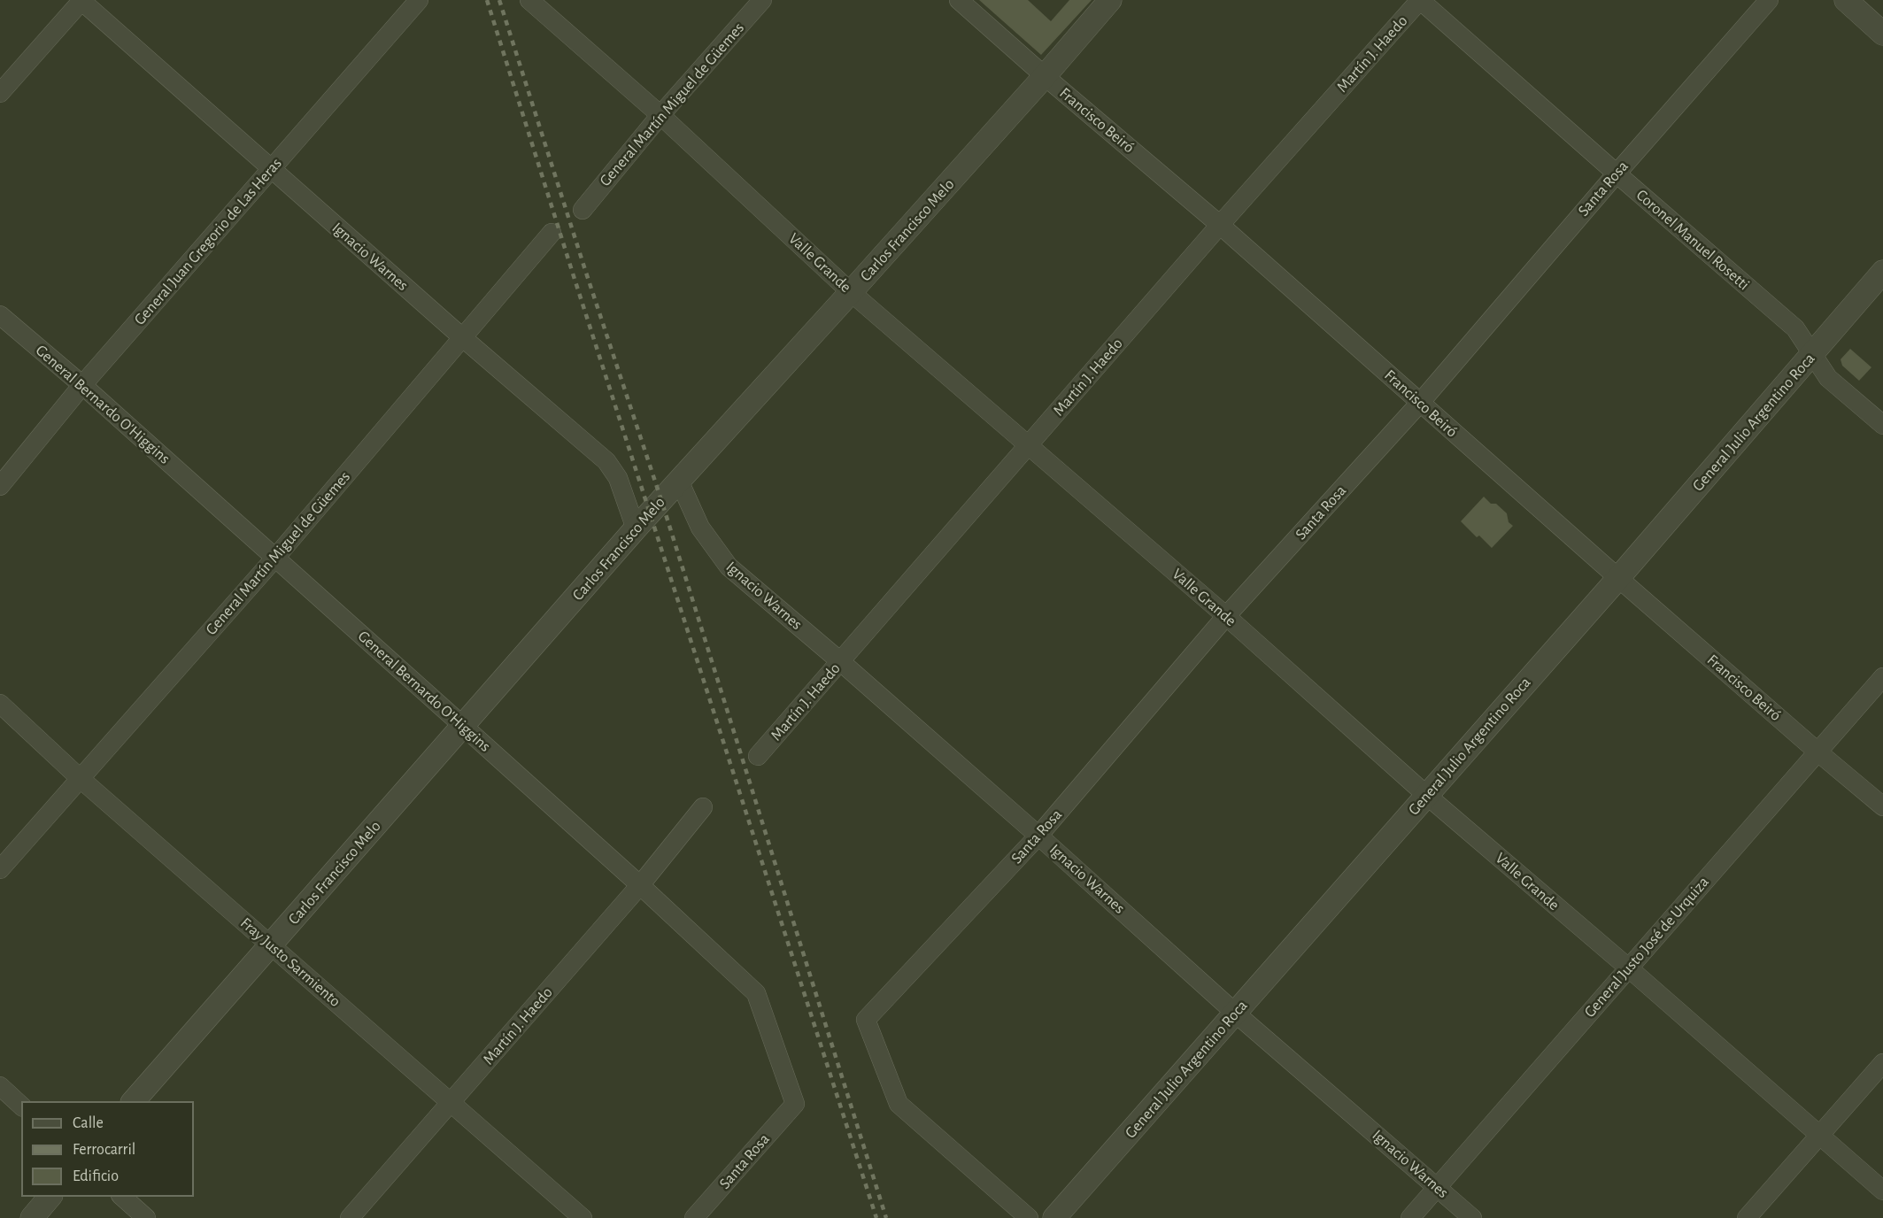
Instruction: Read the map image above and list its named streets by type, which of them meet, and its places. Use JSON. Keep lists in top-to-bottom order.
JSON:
{
  "streets": {
    "street": [
      "Martín J. Haedo",
      "General Martín Miguel de Güemes",
      "Francisco Beiró",
      "Santa Rosa",
      "Carlos Francisco Melo",
      "Coronel Manuel Rosetti",
      "General Juan Gregorio de Las Heras",
      "Ignacio Warnes",
      "Valle Grande",
      "General Bernardo O'Higgins",
      "General Julio Argentino Roca",
      "General Justo José de Urquiza",
      "Fray Justo Sarmiento"
    ]
  },
  "crossings": [
    ["Martín J. Haedo", "Francisco Beiró"],
    ["Martín J. Haedo", "Coronel Manuel Rosetti"],
    ["Martín J. Haedo", "Ignacio Warnes"],
    ["Martín J. Haedo", "Valle Grande"],
    ["Martín J. Haedo", "General Bernardo O'Higgins"],
    ["Martín J. Haedo", "Fray Justo Sarmiento"],
    ["General Martín Miguel de Güemes", "Ignacio Warnes"],
    ["General Martín Miguel de Güemes", "Valle Grande"],
    ["General Martín Miguel de Güemes", "General Bernardo O'Higgins"],
    ["General Martín Miguel de Güemes", "Fray Justo Sarmiento"],
    ["Francisco Beiró", "Santa Rosa"],
    ["Francisco Beiró", "Carlos Francisco Melo"],
    ["Francisco Beiró", "General Julio Argentino Roca"],
    ["Francisco Beiró", "General Justo José de Urquiza"],
    ["Santa Rosa", "Coronel Manuel Rosetti"],
    ["Santa Rosa", "Ignacio Warnes"],
    ["Santa Rosa", "Valle Grande"],
    ["Santa Rosa", "General Bernardo O'Higgins"],
    ["Carlos Francisco Melo", "Ignacio Warnes"],
    ["Carlos Francisco Melo", "Valle Grande"],
    ["Carlos Francisco Melo", "General Bernardo O'Higgins"],
    ["Carlos Francisco Melo", "Fray Justo Sarmiento"],
    ["Coronel Manuel Rosetti", "General Julio Argentino Roca"],
    ["General Juan Gregorio de Las Heras", "Ignacio Warnes"],
    ["General Juan Gregorio de Las Heras", "General Bernardo O'Higgins"],
    ["Ignacio Warnes", "General Julio Argentino Roca"],
    ["Ignacio Warnes", "General Justo José de Urquiza"],
    ["Valle Grande", "General Julio Argentino Roca"],
    ["Valle Grande", "General Justo José de Urquiza"]
  ],
  "legend": ["Calle", "Ferrocarril", "Edificio"]
}
